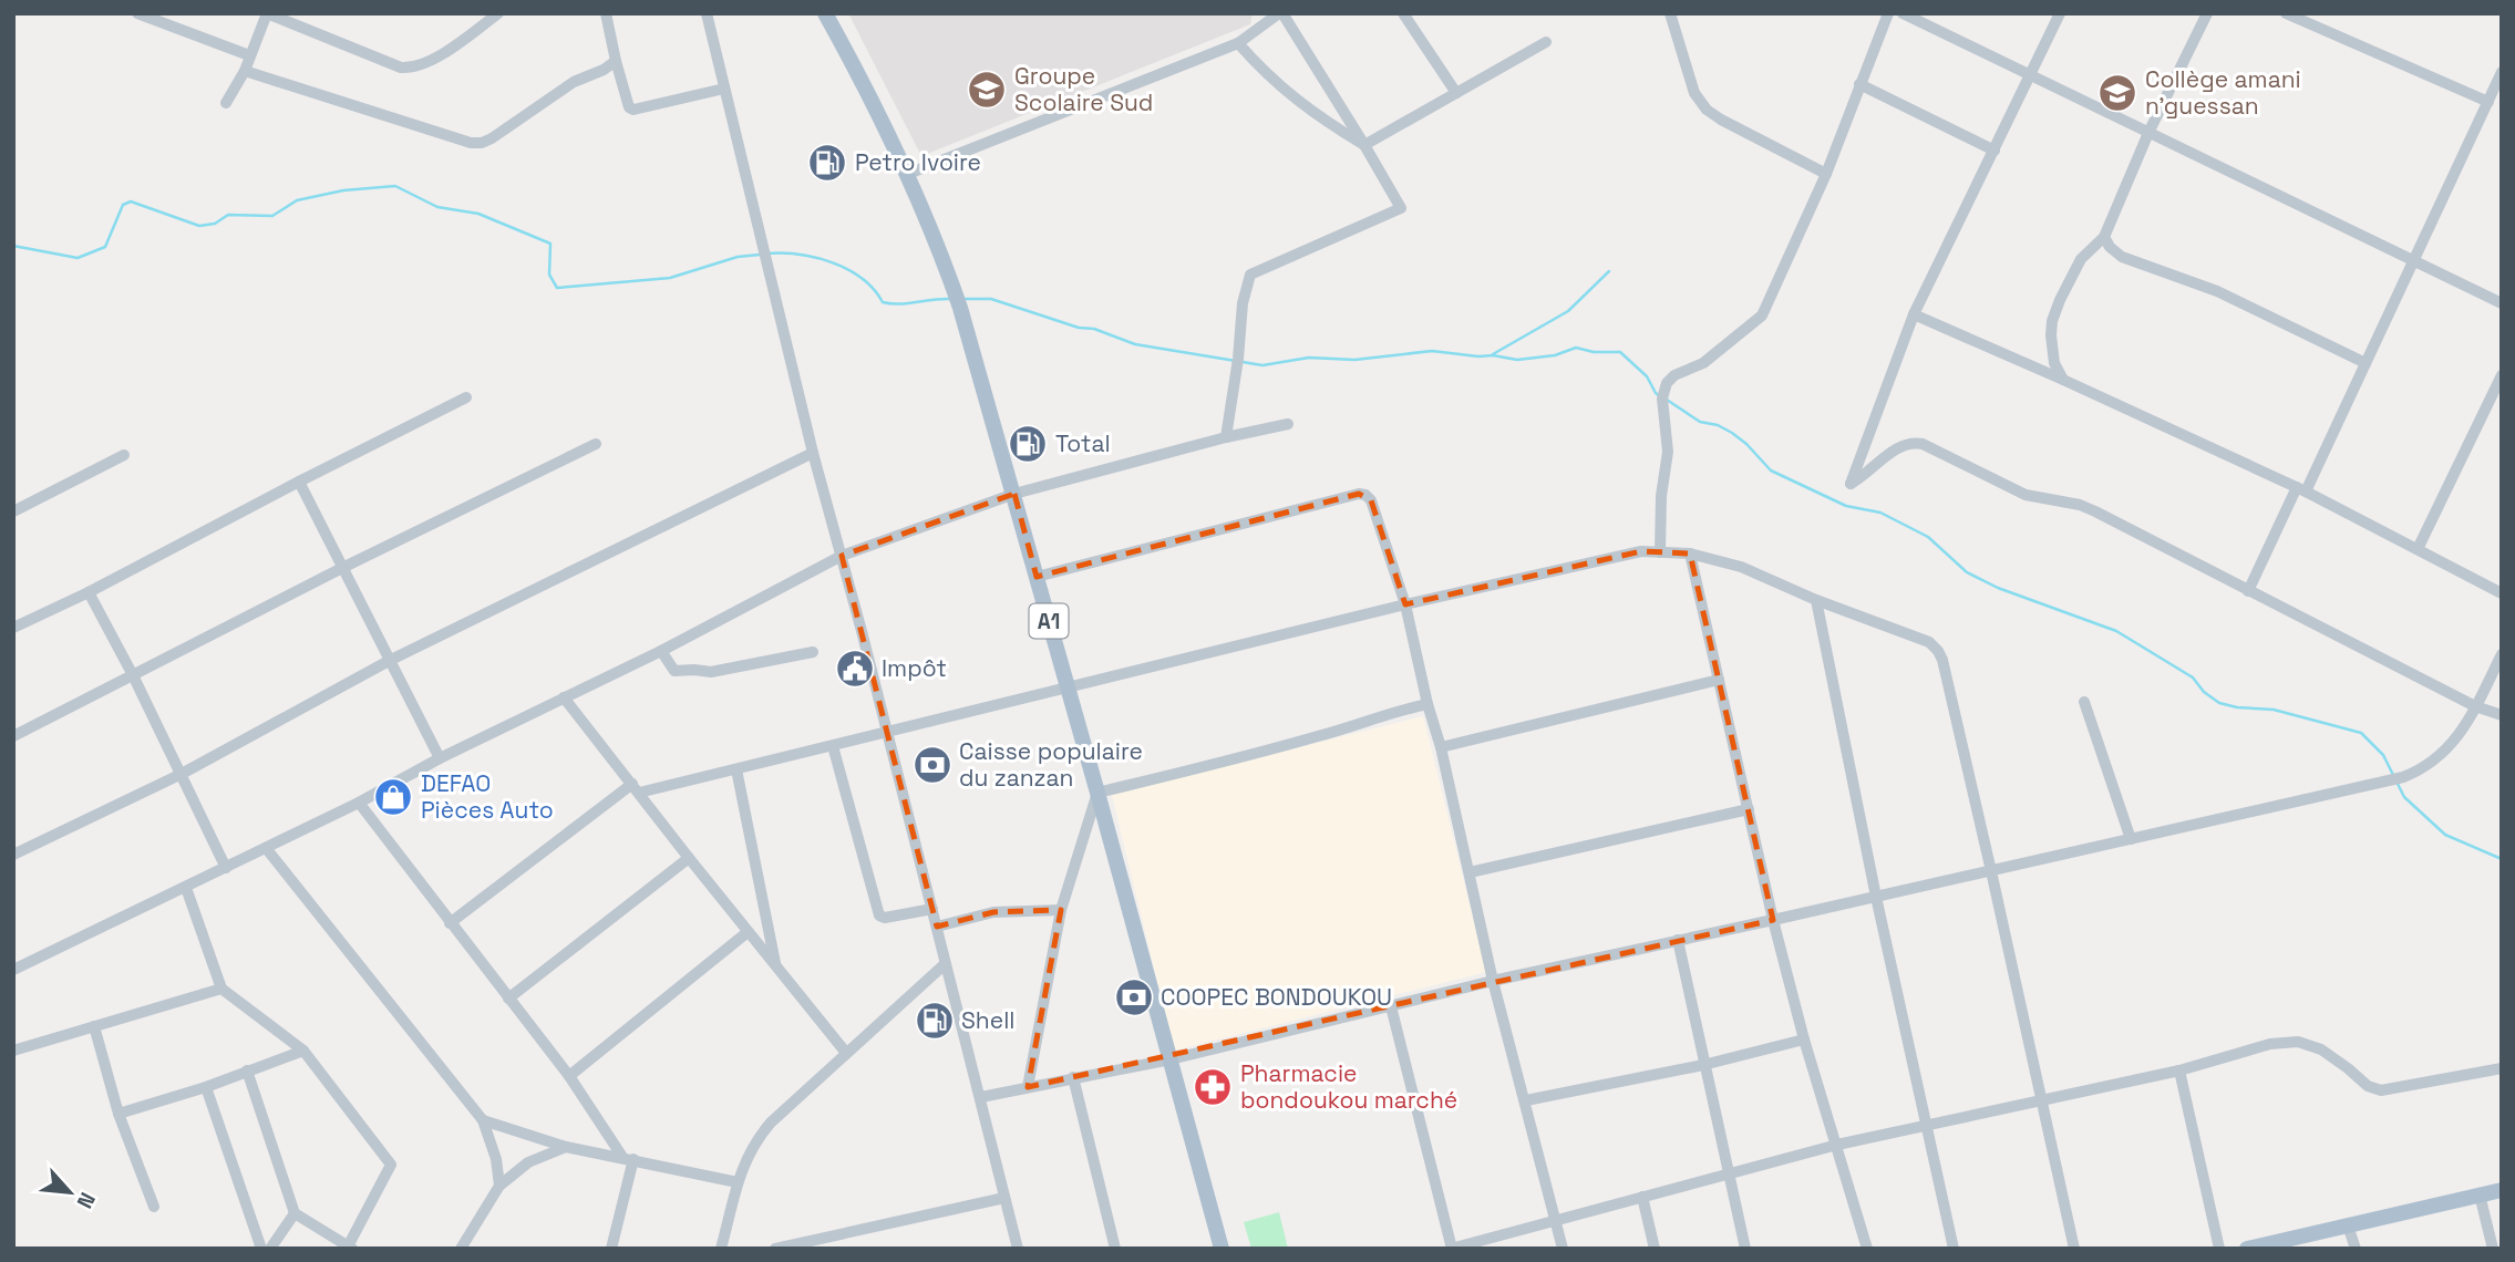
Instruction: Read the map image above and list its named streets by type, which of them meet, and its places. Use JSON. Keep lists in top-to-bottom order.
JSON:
{
  "streets": {
    "main road": ["A1"]
  },
  "places": {
    "school or university": ["Groupe Scolaire Sud", "Collège amani n'guessan"],
    "fuel station": ["Petro Ivoire", "Total", "Shell"],
    "public building": ["Impôt"],
    "bank": ["Caisse populaire du zanzan", "COOPEC BONDOUKOU"],
    "shop": ["DEFAO Pièces Auto"],
    "pharmacy": ["Pharmacie bondoukou marché"]
  },
  "north": "bottom right"
}
